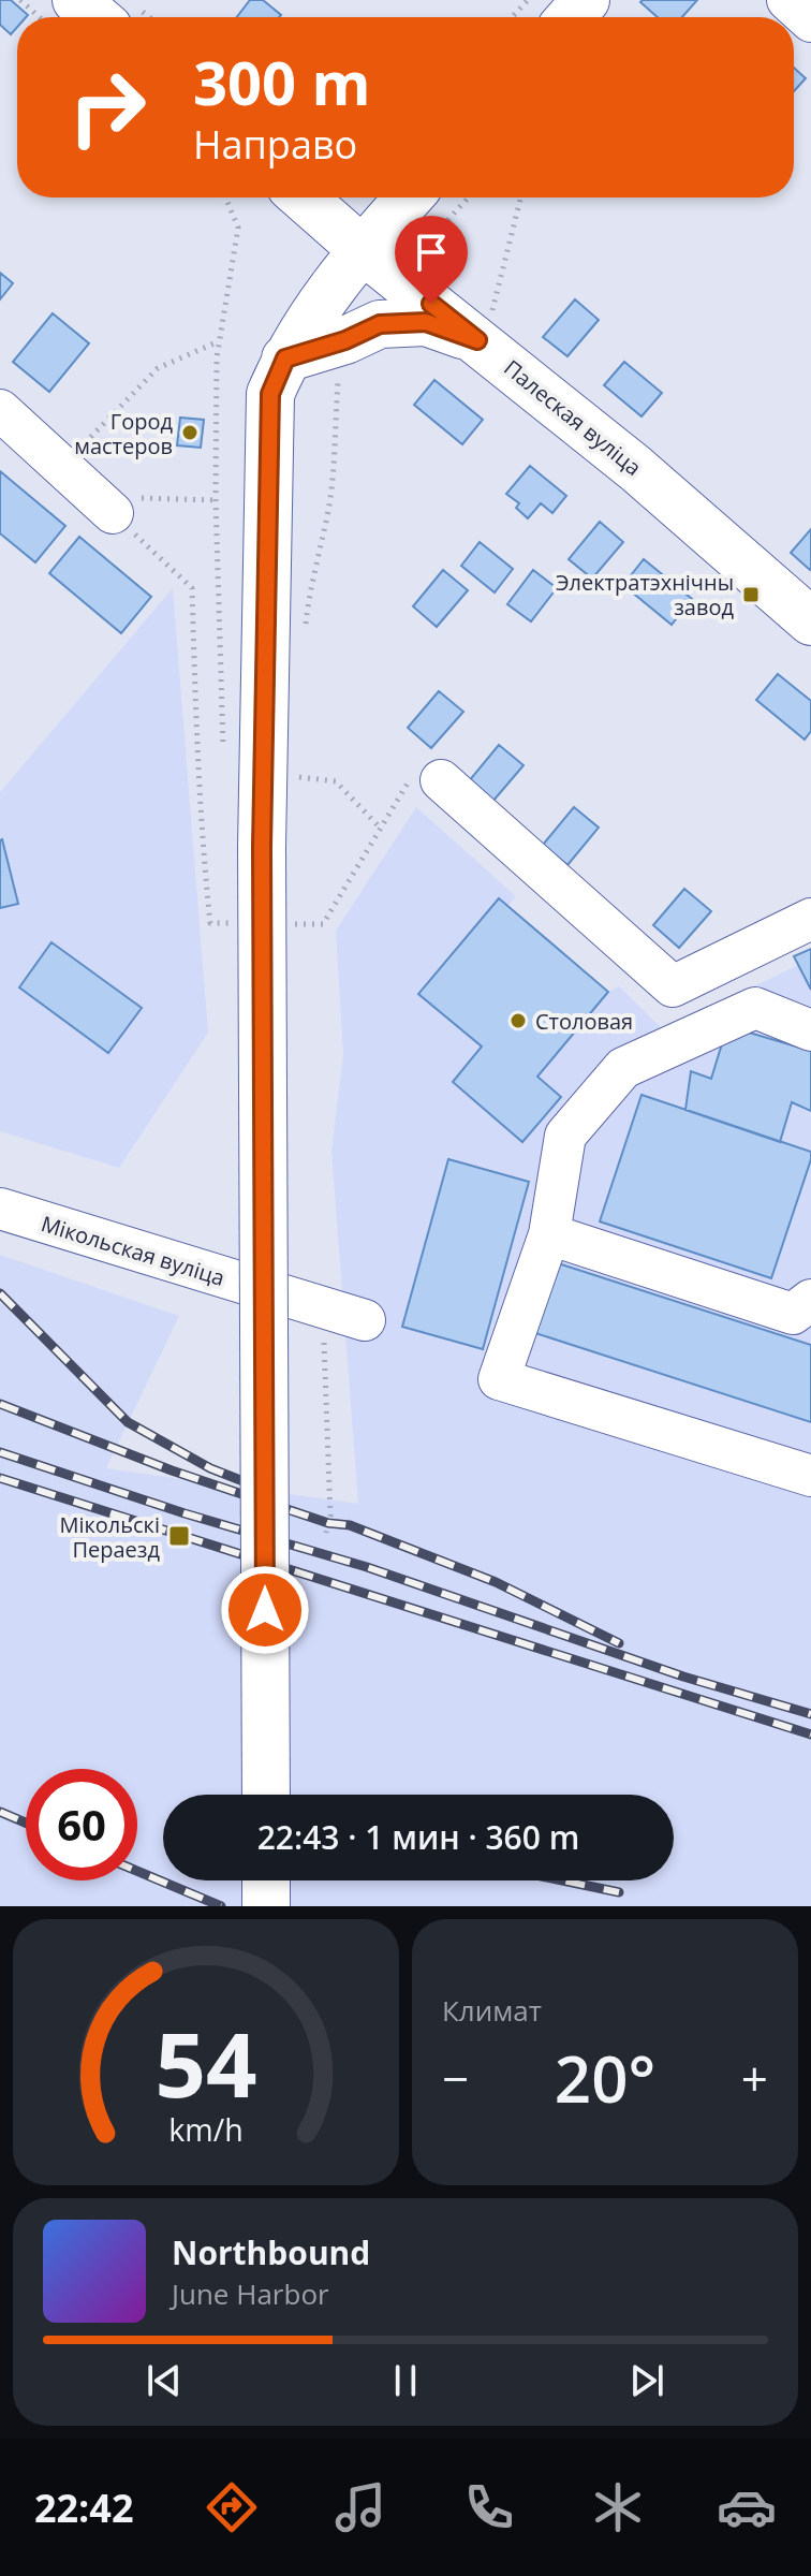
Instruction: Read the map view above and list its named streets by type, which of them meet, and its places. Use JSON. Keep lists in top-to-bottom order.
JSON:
{
  "streets": {
    "main road": ["Палеская вуліца"],
    "street": ["Мікольская вуліца"]
  },
  "places": {
    "other": ["Город мастеров", "Столовая"],
    "transit": ["Электратэхнічны завод", "Мікольскі Пераезд"]
  },
  "page": {
    "turn": ["300 m", "Направо"],
    "limit": "60",
    "trip": "22:43 · 1 мин · 360 m",
    "tile": "Климат",
    "heat": ["−", "20°", "+"],
    "song": ["Northbound", "June Harbor"],
    "tabs": "22:42",
    "gauge": ["54", "km/h"]
  }
}
